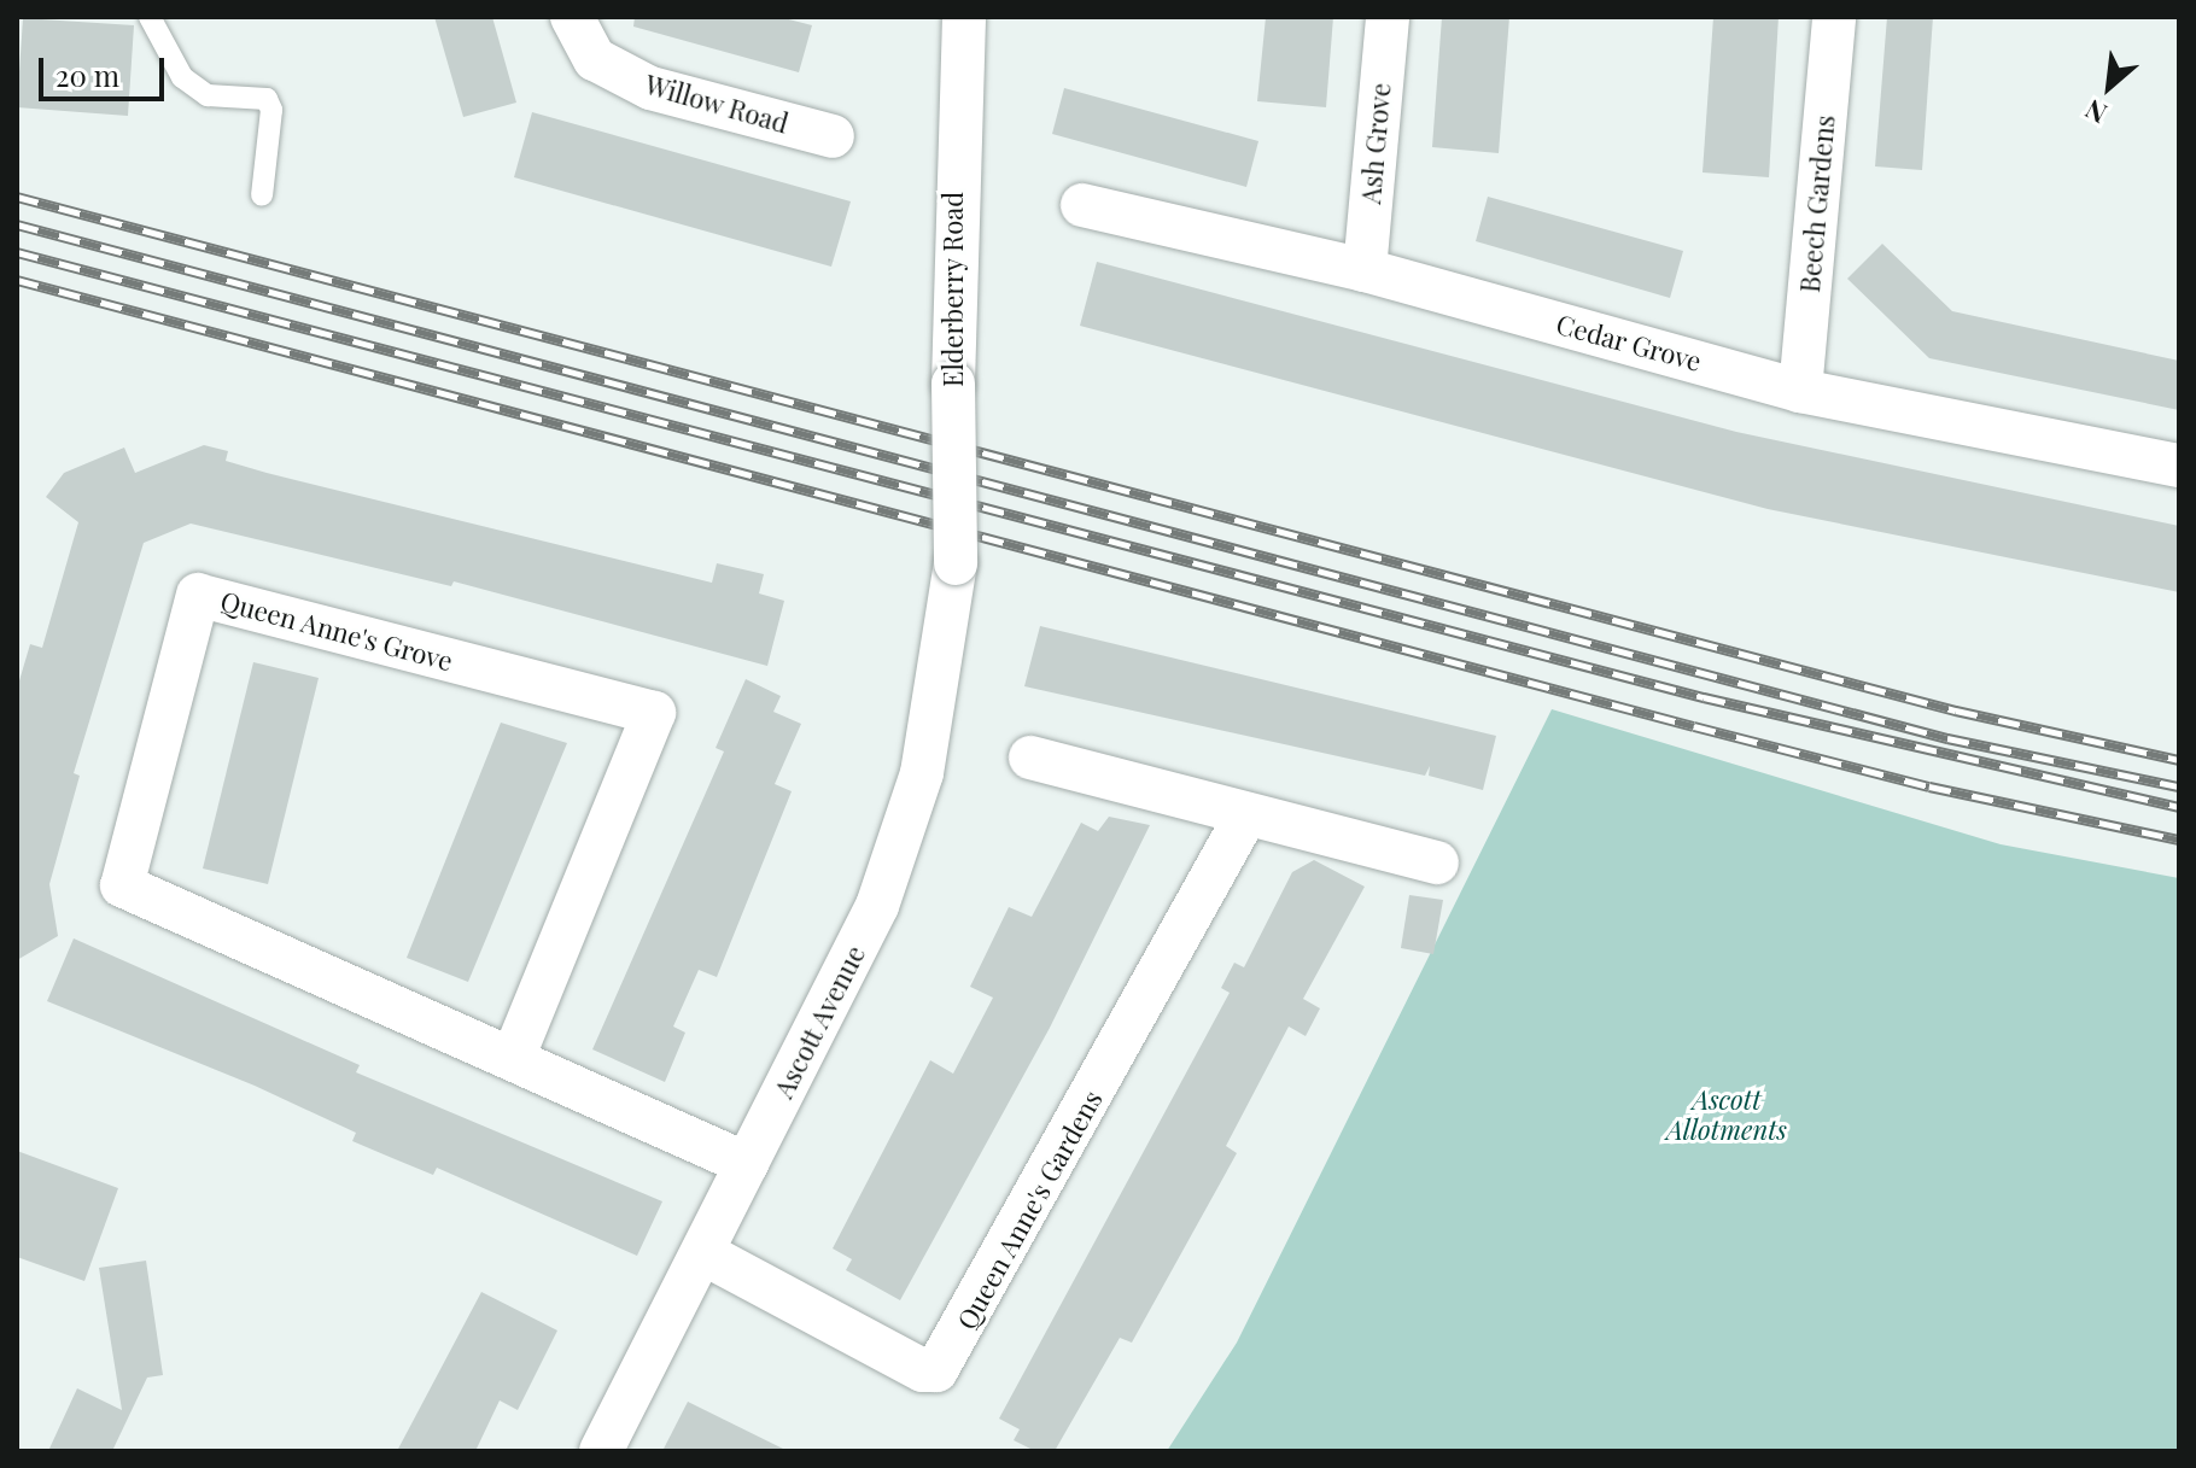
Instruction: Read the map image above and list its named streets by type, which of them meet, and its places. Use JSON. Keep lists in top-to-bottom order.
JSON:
{
  "streets": {
    "street": [
      "Willow Road",
      "Ash Grove",
      "Beech Gardens",
      "Elderberry Road",
      "Cedar Grove",
      "Queen Anne's Grove",
      "Ascott Avenue",
      "Queen Anne's Gardens"
    ]
  },
  "crossings": [
    ["Ash Grove", "Cedar Grove"],
    ["Beech Gardens", "Cedar Grove"],
    ["Elderberry Road", "Ascott Avenue"],
    ["Queen Anne's Grove", "Ascott Avenue"],
    ["Ascott Avenue", "Queen Anne's Gardens"]
  ],
  "parks": ["Ascott Allotments"],
  "scale_bar": "20 m",
  "north": "bottom left"
}
